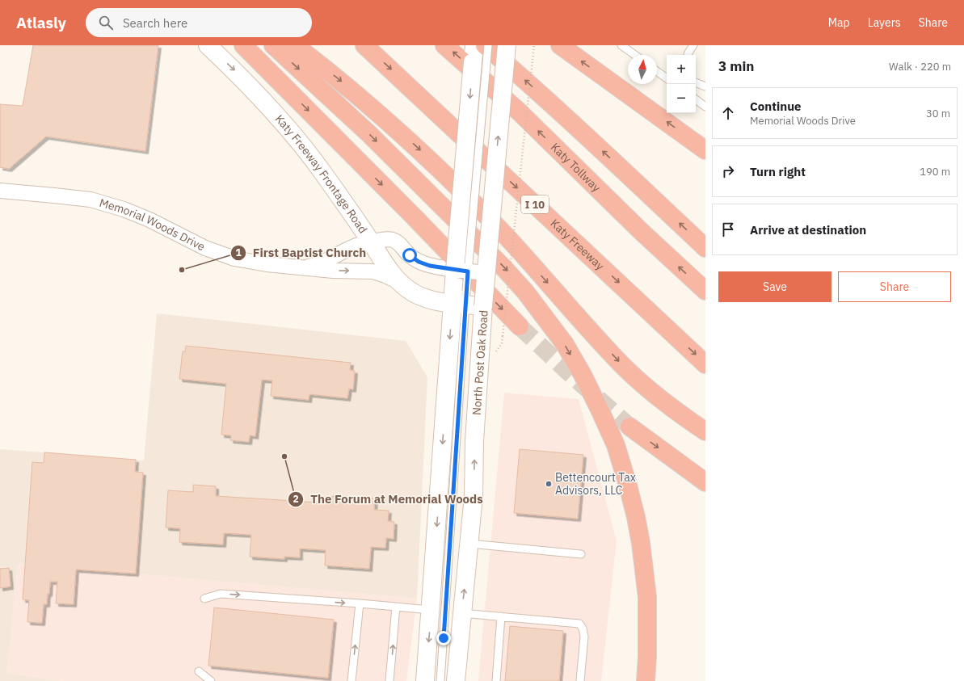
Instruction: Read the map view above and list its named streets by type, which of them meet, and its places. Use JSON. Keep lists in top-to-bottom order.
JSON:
{
  "streets": {
    "highway": ["Katy Tollway", "I 10", "Katy Freeway"],
    "main road": ["Katy Freeway Frontage Road", "North Post Oak Road"],
    "street": ["Memorial Woods Drive"]
  },
  "crossings": [
    ["Katy Freeway Frontage Road", "Memorial Woods Drive"],
    ["Katy Freeway Frontage Road", "North Post Oak Road"],
    ["Memorial Woods Drive", "North Post Oak Road"]
  ],
  "one_way": ["Katy Freeway Frontage Road"],
  "places": ["First Baptist Church", "The Forum at Memorial Woods", "Bettencourt Tax Advisors, LLC"],
  "north": "top",
  "page": {
    "header": "Atlasly",
    "search": "Search here",
    "nav": ["Map", "Layers", "Share"],
    "heading": ["3 min", "Walk · 220 m"],
    "map_buttons": ["+", "−"],
    "list": [
      ["Continue", "Memorial Woods Drive", "30 m"],
      ["Turn right", "190 m"],
      "Arrive at destination"
    ],
    "buttons": ["Save", "Share"]
  }
}
